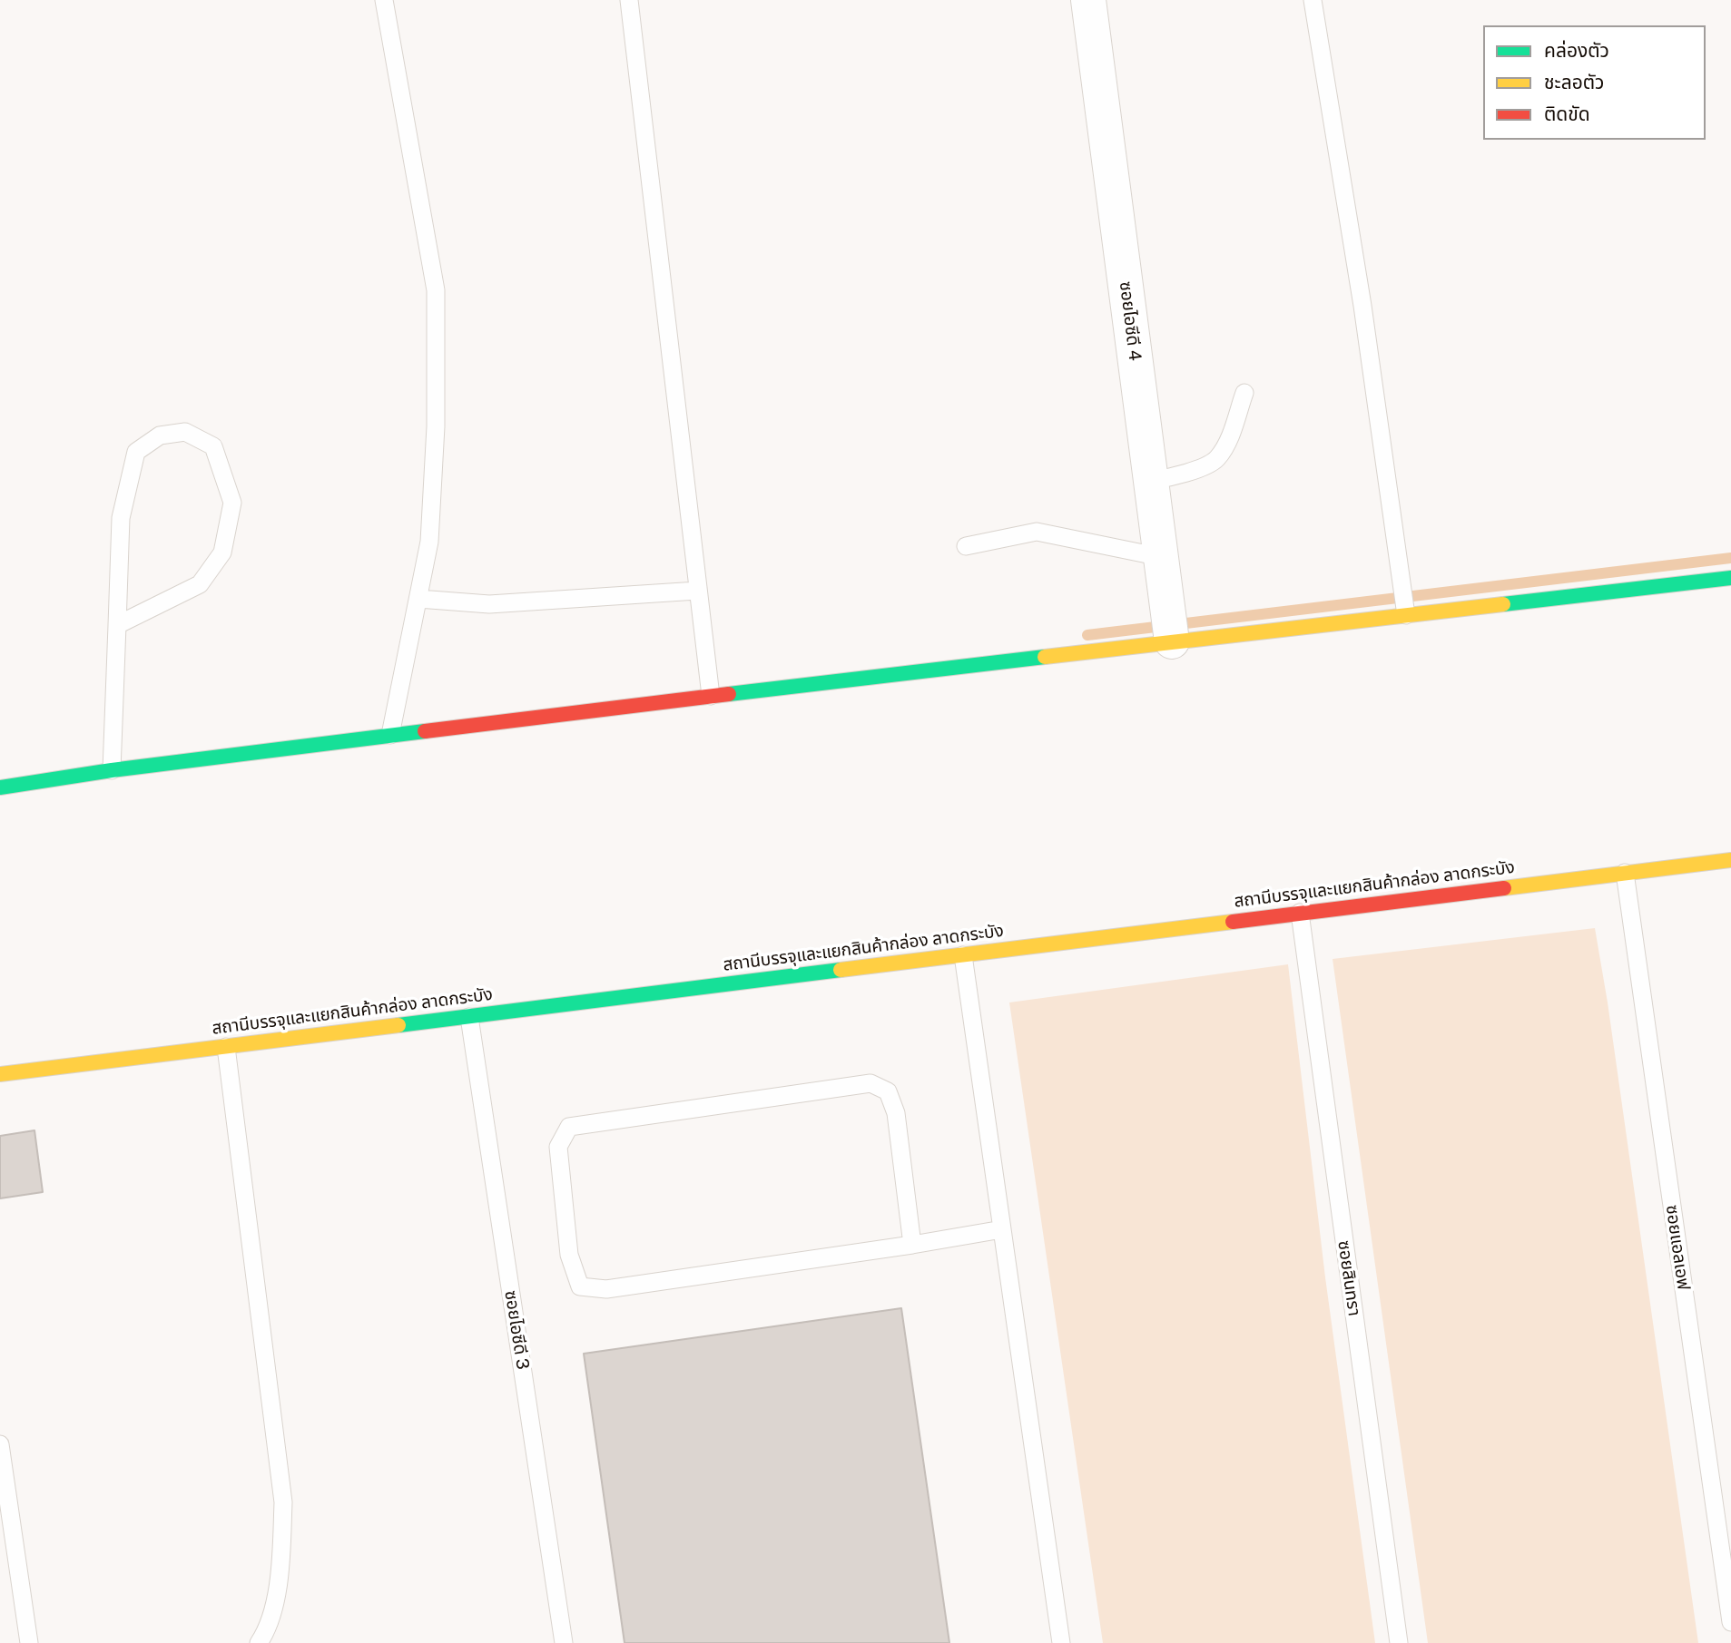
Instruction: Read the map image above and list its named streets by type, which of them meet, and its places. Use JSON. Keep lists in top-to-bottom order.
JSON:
{
  "streets": {
    "street": ["ซอยไอซีดี 4", "สถานีบรรจุและแยกสินค้ากล่อง ลาดกระบัง"],
    "lane": ["ซอยแอลเอฟ", "ซอยสินทรา", "ซอยไอซีดี 3"]
  },
  "crossings": [
    ["สถานีบรรจุและแยกสินค้ากล่อง ลาดกระบัง", "ซอยแอลเอฟ"],
    ["สถานีบรรจุและแยกสินค้ากล่อง ลาดกระบัง", "ซอยสินทรา"],
    ["สถานีบรรจุและแยกสินค้ากล่อง ลาดกระบัง", "ซอยไอซีดี 3"]
  ],
  "legend": ["คล่องตัว", "ชะลอตัว", "ติดขัด"]
}
